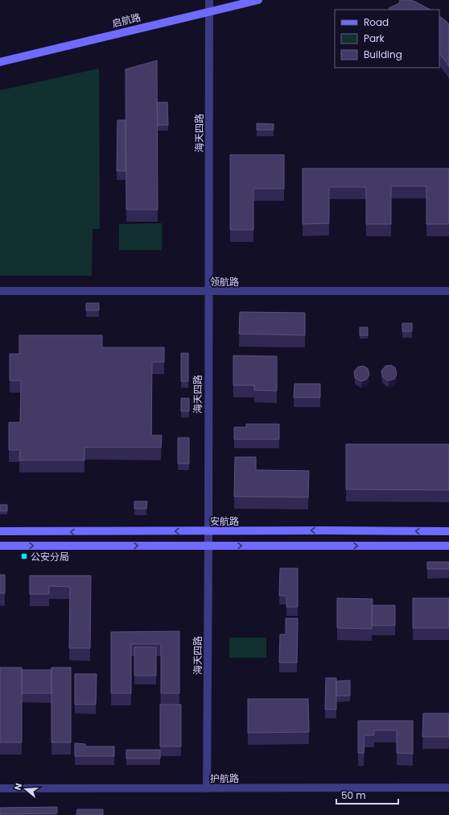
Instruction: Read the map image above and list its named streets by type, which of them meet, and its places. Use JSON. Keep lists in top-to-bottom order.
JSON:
{
  "streets": {
    "street": [
      "启航路",
      "海天四路",
      "领航路",
      "安航路",
      "护航路"
    ]
  },
  "crossings": [
    ["启航路", "海天四路"],
    ["海天四路", "领航路"],
    ["海天四路", "安航路"],
    ["海天四路", "护航路"]
  ],
  "places": {
    "transit": ["公安分局"]
  },
  "legend": ["Road", "Park", "Building"],
  "scale_bar": "50 m",
  "north": "left"
}
